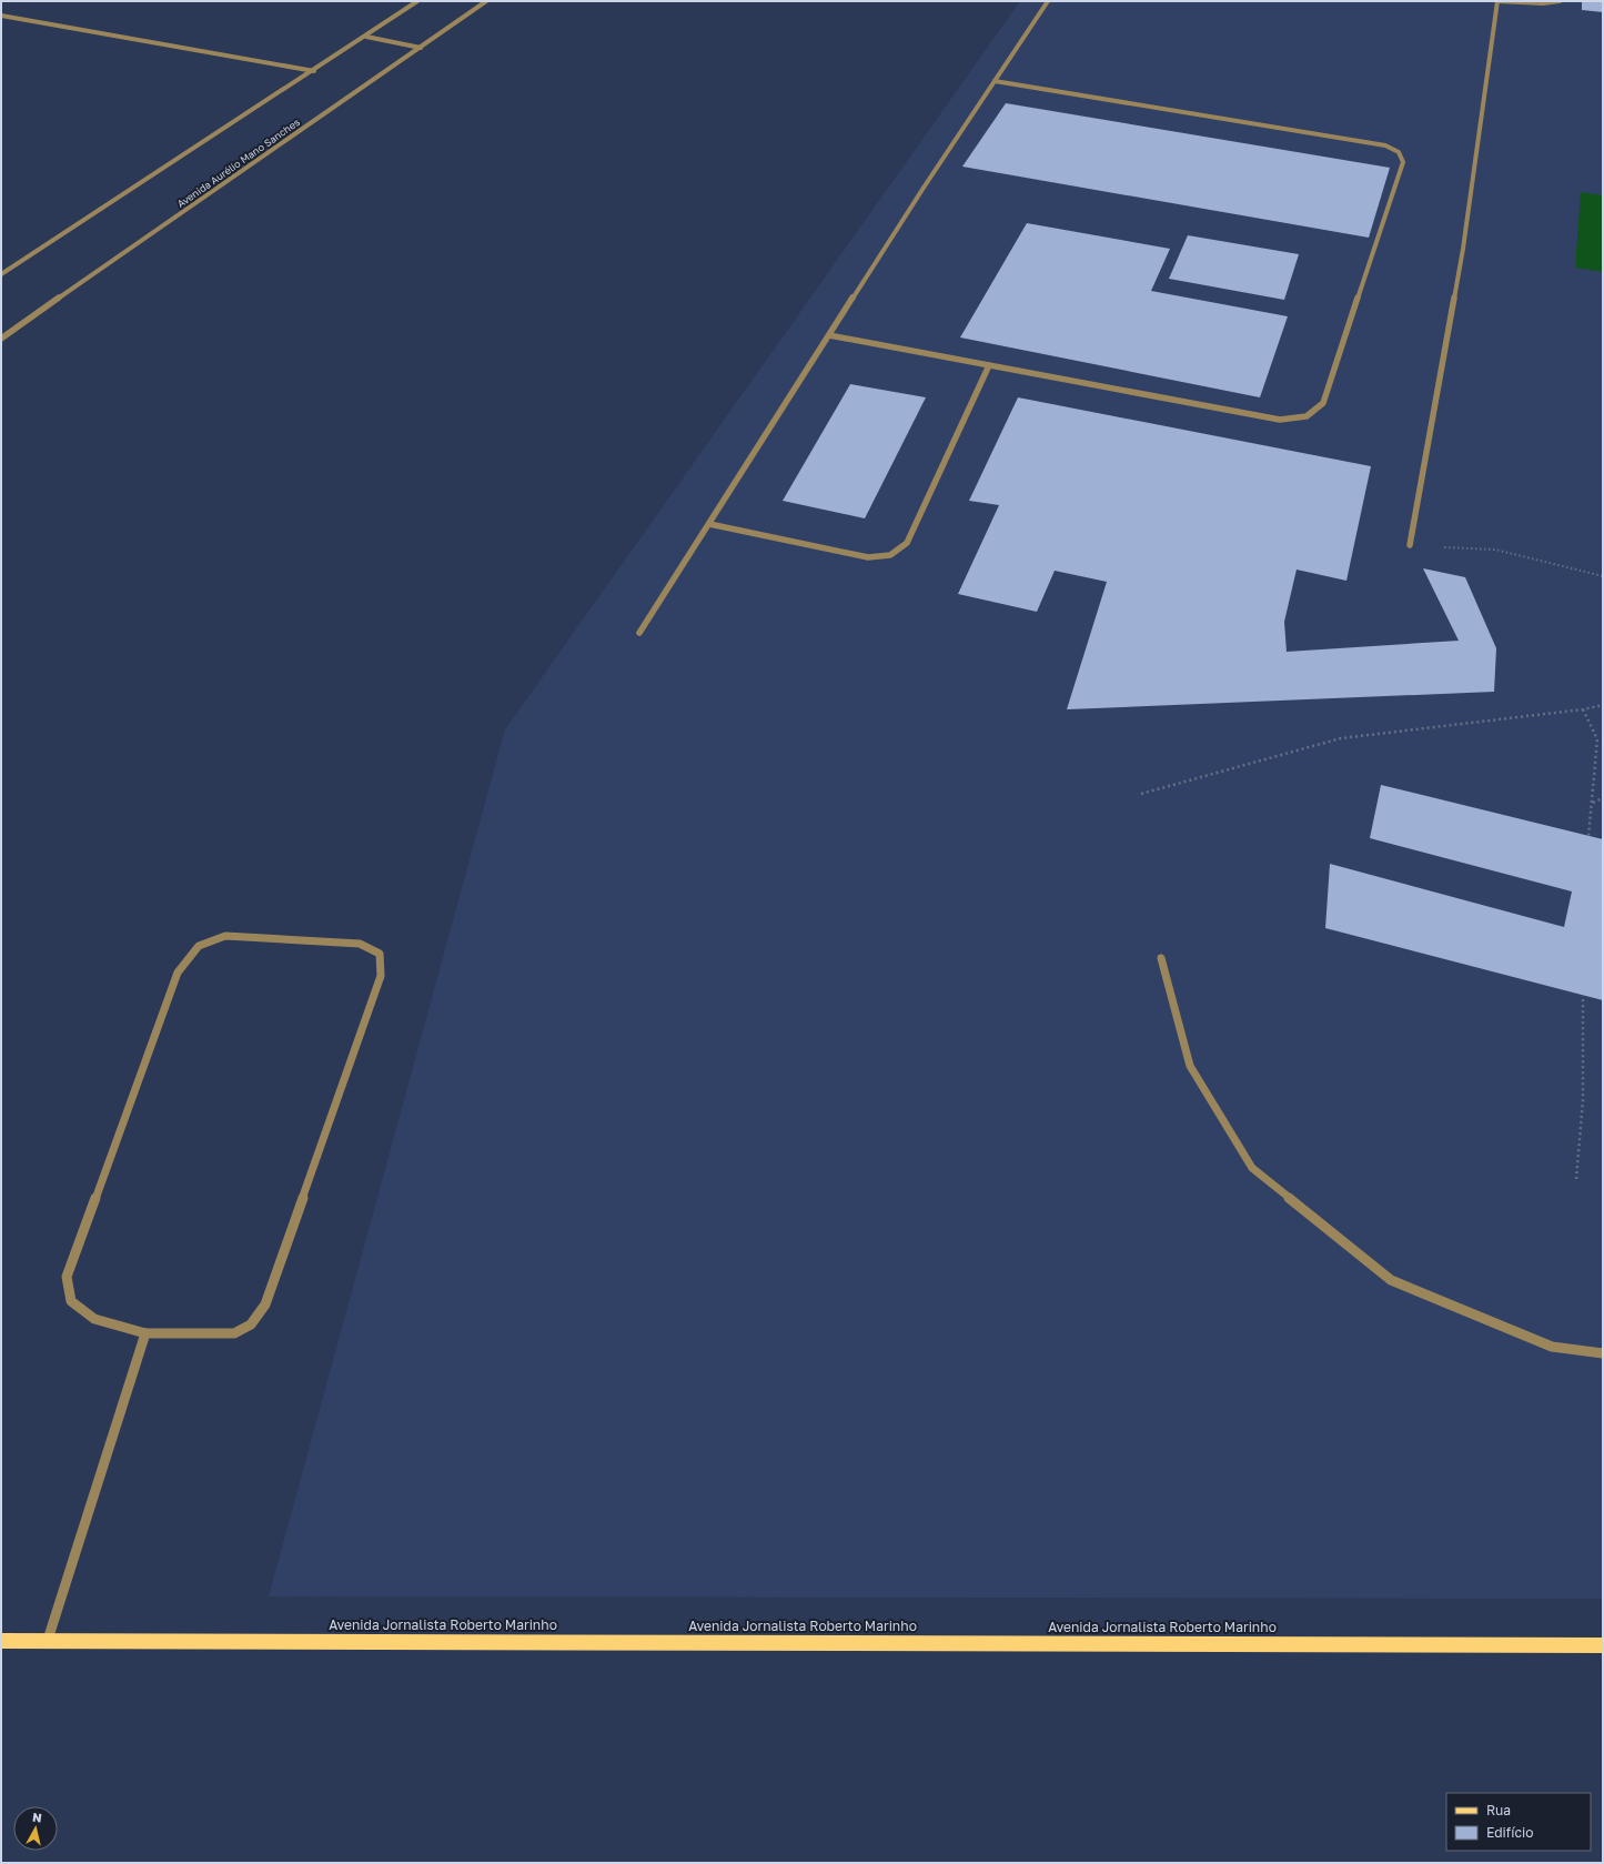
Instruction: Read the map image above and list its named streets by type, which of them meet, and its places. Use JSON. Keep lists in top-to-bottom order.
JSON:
{
  "streets": {
    "main road": ["Avenida Jornalista Roberto Marinho"],
    "street": ["Avenida Aurélio Mano Sanches"]
  },
  "legend": ["Rua", "Edifício"],
  "north": "top"
}
